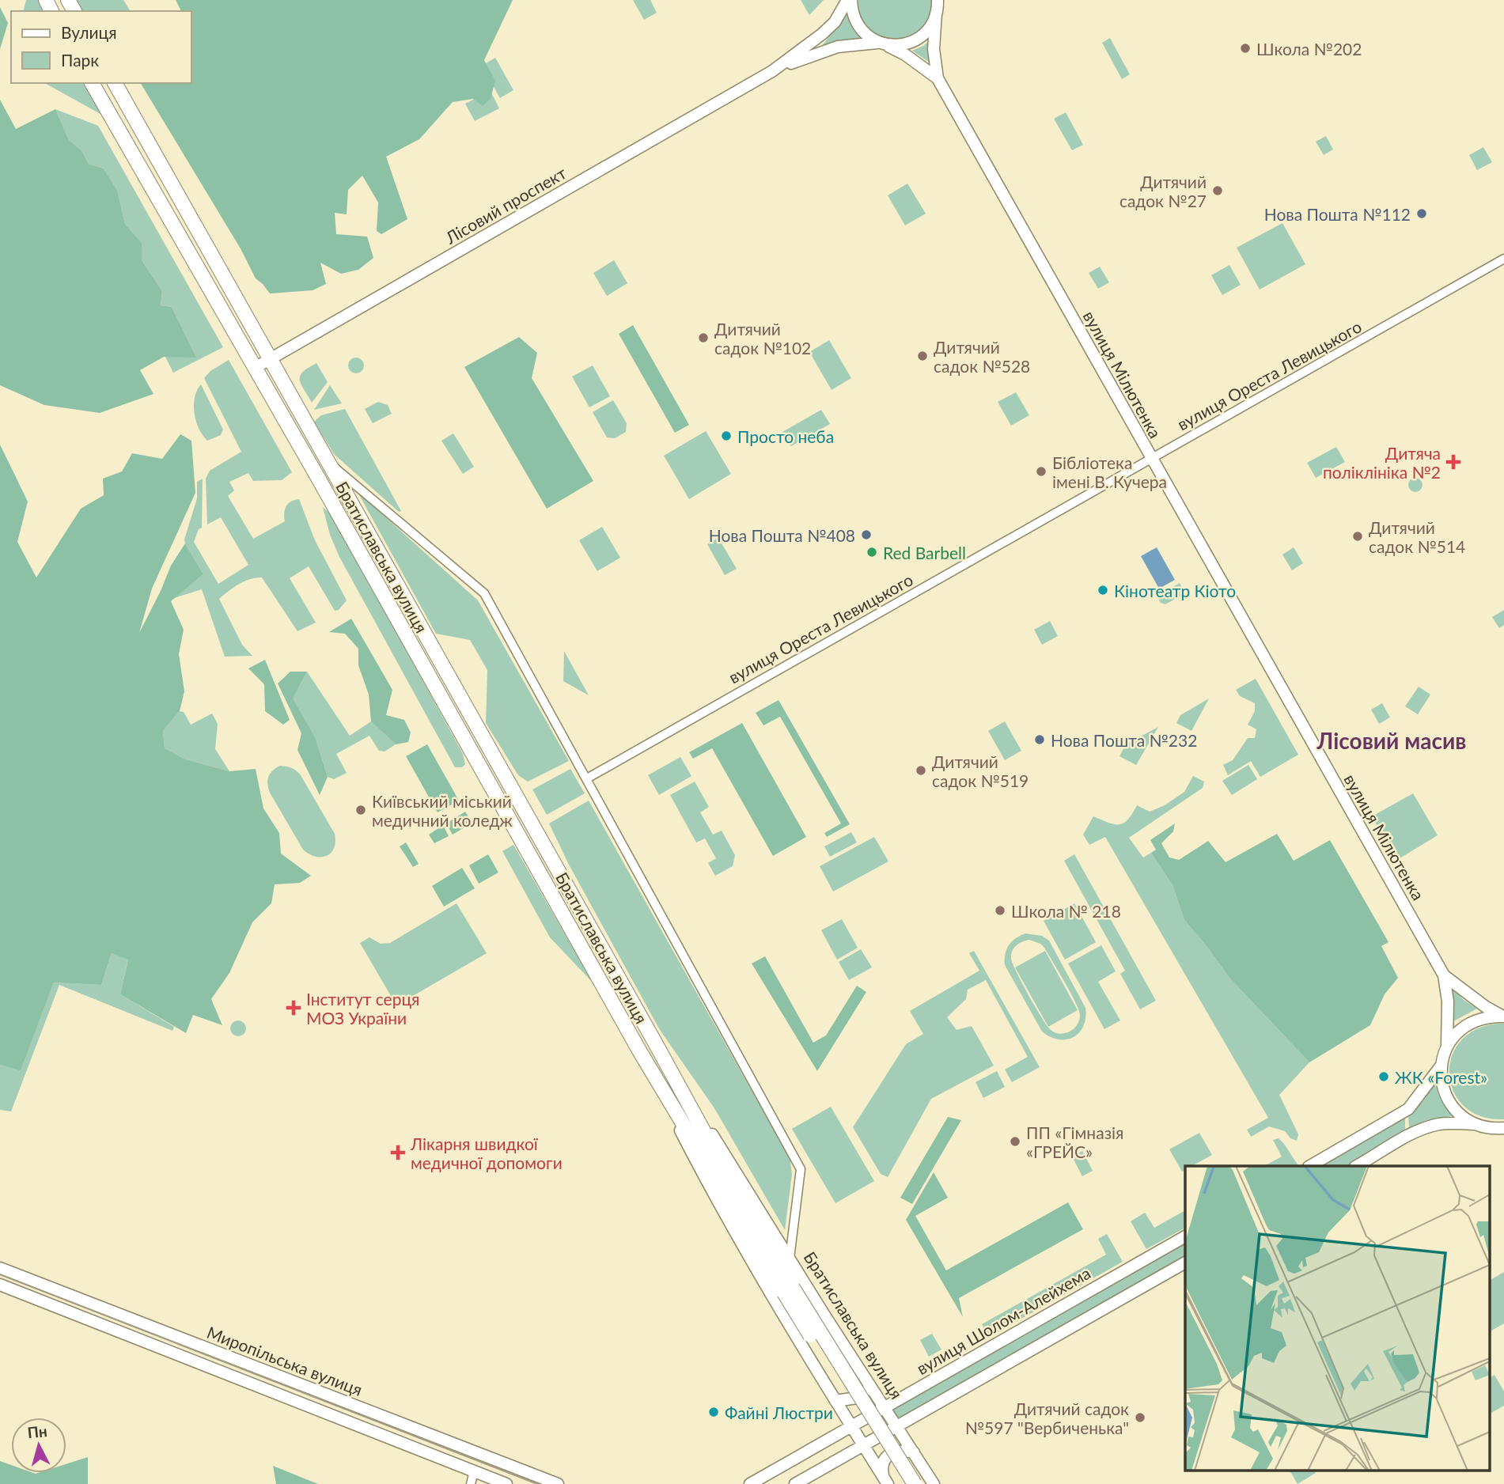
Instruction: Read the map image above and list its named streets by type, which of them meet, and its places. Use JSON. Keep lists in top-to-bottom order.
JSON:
{
  "streets": {
    "main road": ["Братиславська вулиця"],
    "street": [
      "Лісовий проспект",
      "вулиця Мілютенка",
      "вулиця Ореста Левицького",
      "вулиця Шолом-Алейхема",
      "Миропільська вулиця"
    ]
  },
  "crossings": [
    ["Лісовий проспект", "вулиця Мілютенка"],
    ["Лісовий проспект", "Братиславська вулиця"],
    ["вулиця Мілютенка", "вулиця Ореста Левицького"],
    ["Братиславська вулиця", "вулиця Шолом-Алейхема"]
  ],
  "districts": ["Лісовий масив"],
  "places": {
    "other": [
      "Школа №202",
      "Дитячий садок №27",
      "Нова Пошта №112",
      "Дитячий садок №102",
      "Дитячий садок №528",
      "Просто неба",
      "Бібліотека імені В. Кучера",
      "Нова Пошта №408",
      "Дитячий садок №514",
      "Red Barbell",
      "Кінотеатр Кіото",
      "Нова Пошта №232",
      "Дитячий садок №519",
      "Київський міський медичний коледж",
      "Школа № 218",
      "ЖК «Forest»",
      "ПП «Гімназія «ГРЕЙС»",
      "Файні Люстри",
      "Дитячий садок №597 \"Вербиченька\""
    ],
    "health": ["Дитяча поліклініка №2", "Інститут серця МОЗ України", "Лікарня швидкої медичної допомоги"]
  },
  "legend": ["Вулиця", "Парк"],
  "north": "top"
}
